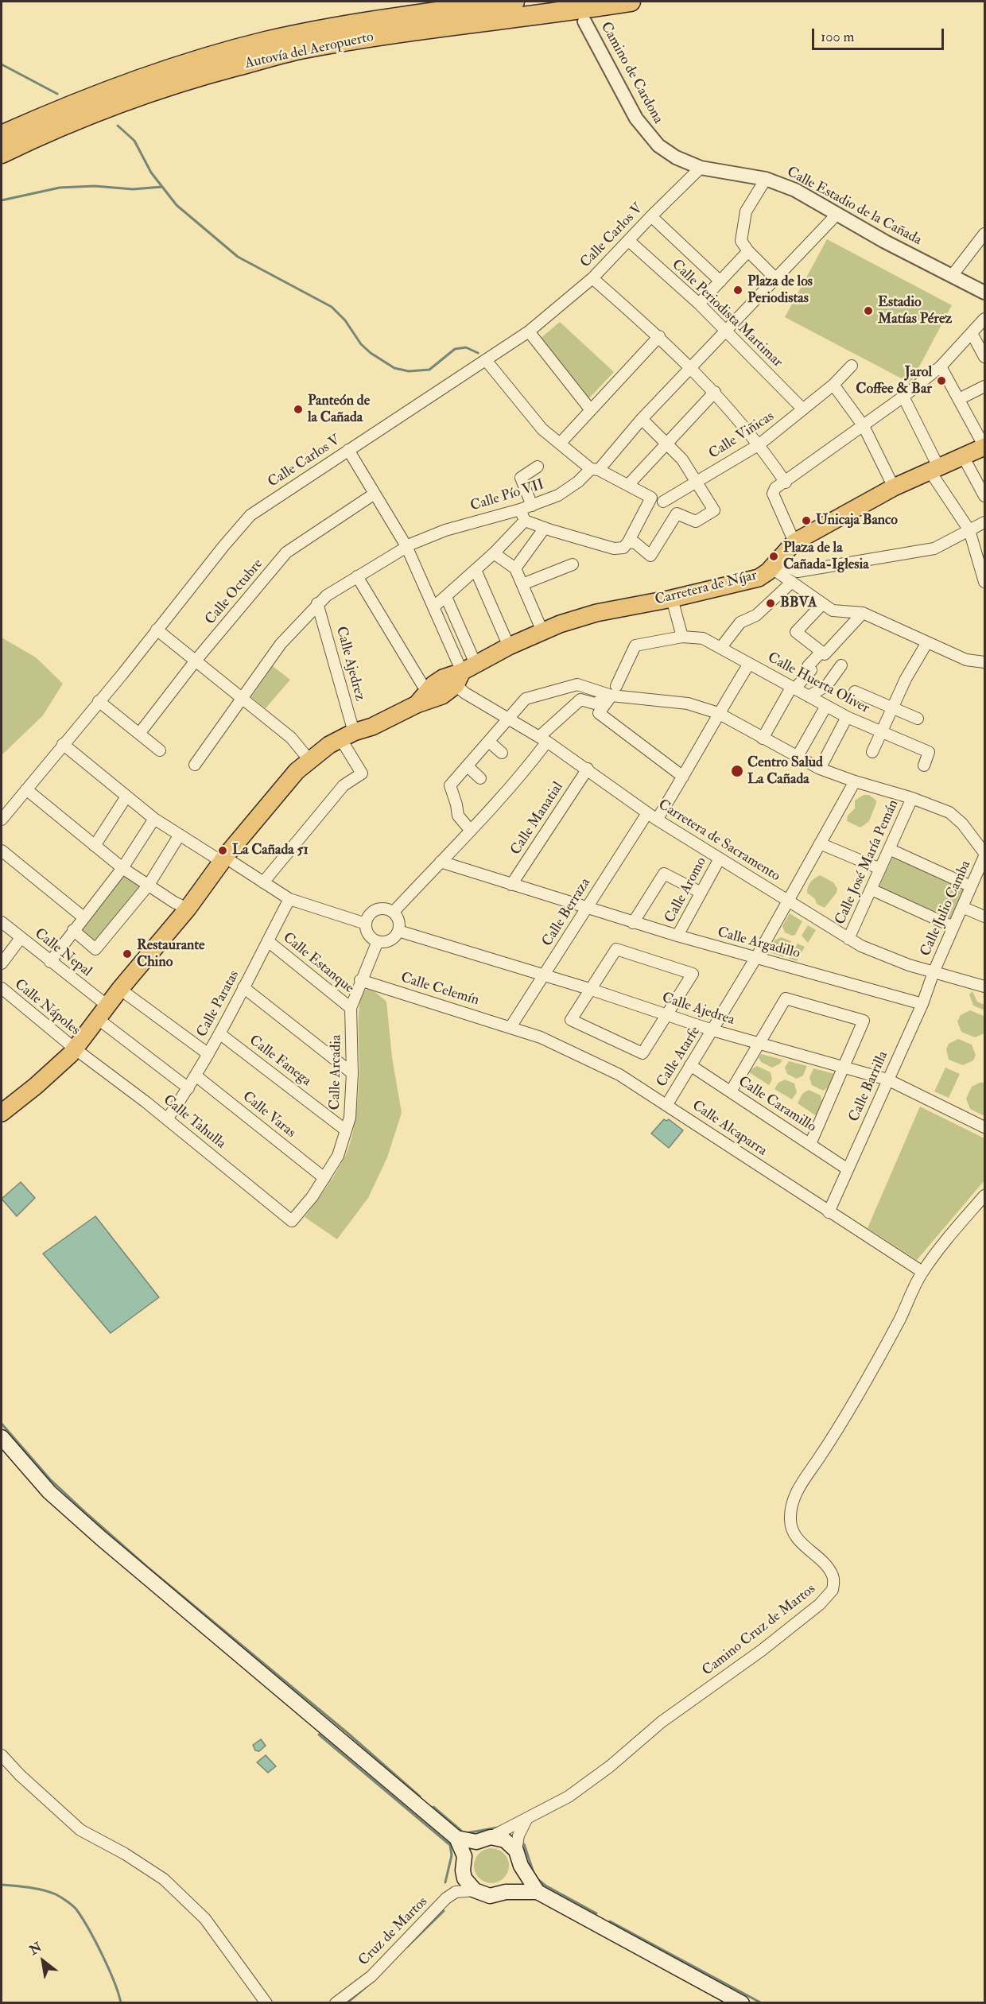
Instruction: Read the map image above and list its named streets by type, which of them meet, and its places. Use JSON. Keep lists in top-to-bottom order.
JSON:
{
  "streets": {
    "highway": ["Autovía del Aeropuerto"],
    "main road": ["Carretera de Níjar"],
    "street": [
      "Camino de Cardona",
      "Calle Estadio de la Cañada",
      "Calle Carlos V",
      "Calle Periodista Martimar",
      "Calle Viñicas",
      "Calle Pío VII",
      "Calle Octubre",
      "Calle Ajedrez",
      "Calle Huerta Oliver",
      "Calle Manatial",
      "Carretera de Sacramento",
      "Calle José María Pemán",
      "Calle Aromo",
      "Calle Julio Camba",
      "Calle Berraza",
      "Calle Argadillo",
      "Calle Nepal",
      "Calle Estanque",
      "Calle Celemín",
      "Calle Paratas",
      "Calle Nápoles",
      "Calle Ajedrea",
      "Calle Atarfe",
      "Calle Fanega",
      "Calle Arcadia",
      "Calle Barrilla",
      "Calle Caramillo",
      "Calle Varas",
      "Calle Tahulla",
      "Calle Alcaparra",
      "Camino Cruz de Martos",
      "Cruz de Martos"
    ]
  },
  "crossings": [
    ["Camino de Cardona", "Calle Estadio de la Cañada"],
    ["Camino de Cardona", "Calle Carlos V"],
    ["Calle Estadio de la Cañada", "Calle Carlos V"],
    ["Calle Estadio de la Cañada", "Calle Pío VII"],
    ["Calle Carlos V", "Calle Periodista Martimar"],
    ["Calle Periodista Martimar", "Calle Viñicas"],
    ["Calle Periodista Martimar", "Calle Pío VII"],
    ["Calle Pío VII", "Calle Ajedrez"],
    ["Carretera de Níjar", "Carretera de Sacramento"],
    ["Calle Huerta Oliver", "Calle Berraza"],
    ["Calle Manatial", "Carretera de Sacramento"],
    ["Calle Manatial", "Calle Argadillo"],
    ["Carretera de Sacramento", "Calle José María Pemán"],
    ["Carretera de Sacramento", "Calle Aromo"],
    ["Carretera de Sacramento", "Calle Julio Camba"],
    ["Carretera de Sacramento", "Calle Berraza"],
    ["Carretera de Sacramento", "Calle Atarfe"],
    ["Carretera de Sacramento", "Calle Barrilla"],
    ["Calle Aromo", "Calle Argadillo"],
    ["Calle Julio Camba", "Calle Barrilla"],
    ["Calle Berraza", "Calle Argadillo"],
    ["Calle Berraza", "Calle Celemín"],
    ["Calle Berraza", "Calle Ajedrea"],
    ["Calle Berraza", "Calle Alcaparra"],
    ["Calle Argadillo", "Calle Atarfe"],
    ["Calle Argadillo", "Calle Barrilla"],
    ["Calle Estanque", "Calle Paratas"],
    ["Calle Estanque", "Calle Arcadia"],
    ["Calle Celemín", "Calle Arcadia"],
    ["Calle Celemín", "Calle Alcaparra"],
    ["Calle Paratas", "Calle Fanega"],
    ["Calle Paratas", "Calle Varas"],
    ["Calle Paratas", "Calle Tahulla"],
    ["Calle Nápoles", "Calle Tahulla"],
    ["Calle Ajedrea", "Calle Atarfe"],
    ["Calle Ajedrea", "Calle Arcadia"],
    ["Calle Ajedrea", "Calle Barrilla"],
    ["Calle Atarfe", "Calle Caramillo"],
    ["Calle Atarfe", "Calle Alcaparra"],
    ["Calle Fanega", "Calle Arcadia"],
    ["Calle Arcadia", "Calle Varas"],
    ["Calle Arcadia", "Calle Tahulla"],
    ["Calle Barrilla", "Calle Caramillo"],
    ["Calle Barrilla", "Calle Alcaparra"],
    ["Calle Alcaparra", "Camino Cruz de Martos"]
  ],
  "places": [
    "Plaza de los Periodistas",
    "Estadio Matías Pérez",
    "Jarol Coffee & Bar",
    "Panteón de la Cañada",
    "Unicaja Banco",
    "Plaza de la Cañada-Iglesia",
    "BBVA",
    "Centro Salud La Cañada",
    "La Cañada 51",
    "Restaurante Chino"
  ],
  "scale_bar": "100 m",
  "north": "top left"
}
